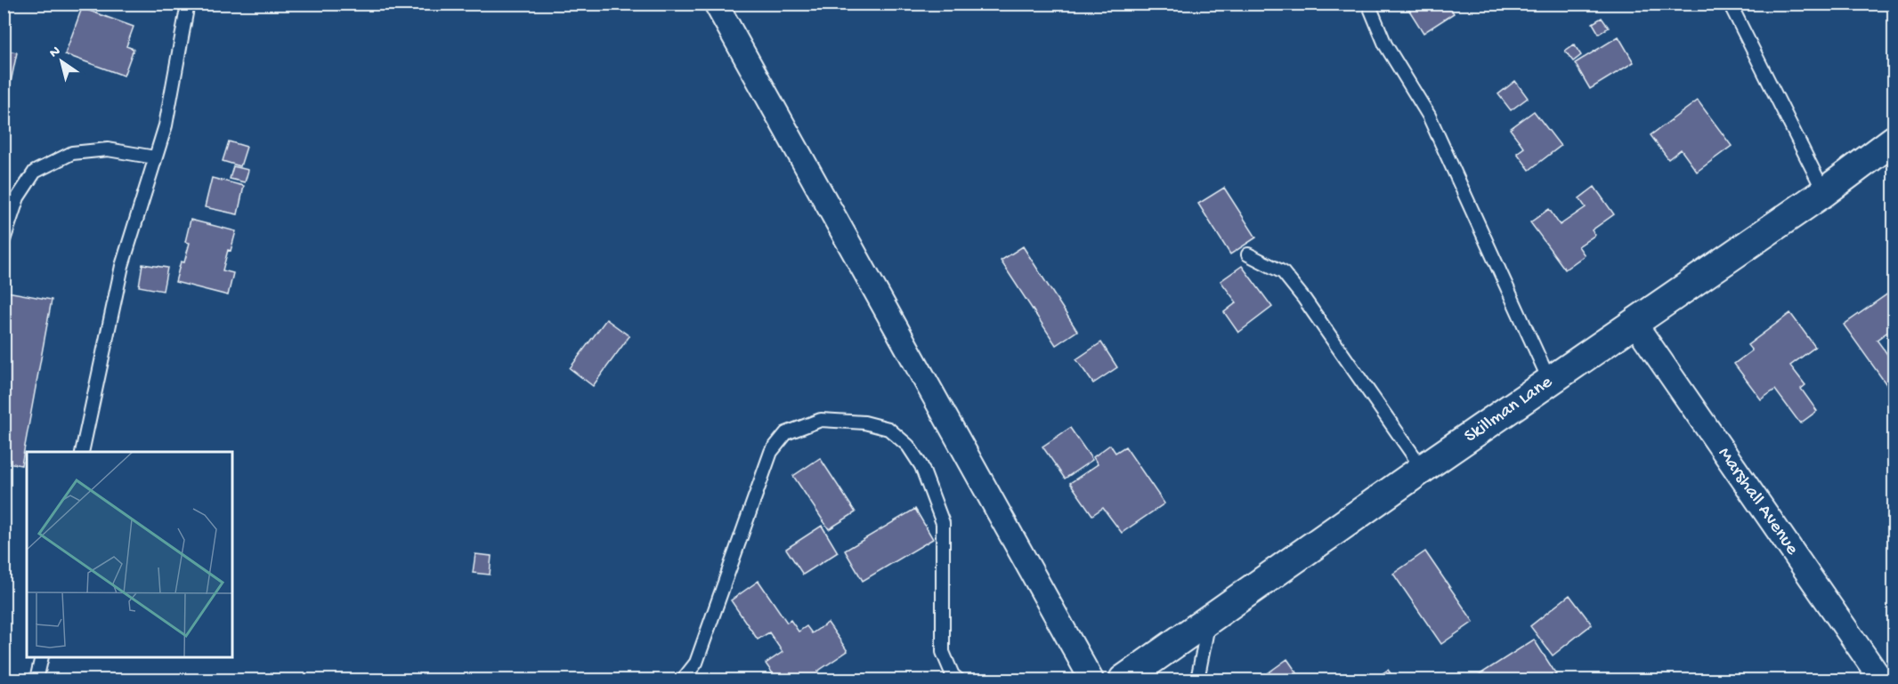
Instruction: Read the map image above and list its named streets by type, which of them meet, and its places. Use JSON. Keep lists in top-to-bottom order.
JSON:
{
  "streets": {
    "street": ["Skillman Lane", "Marshall Avenue"]
  },
  "crossings": [
    ["Skillman Lane", "Marshall Avenue"]
  ],
  "north": "top left"
}
